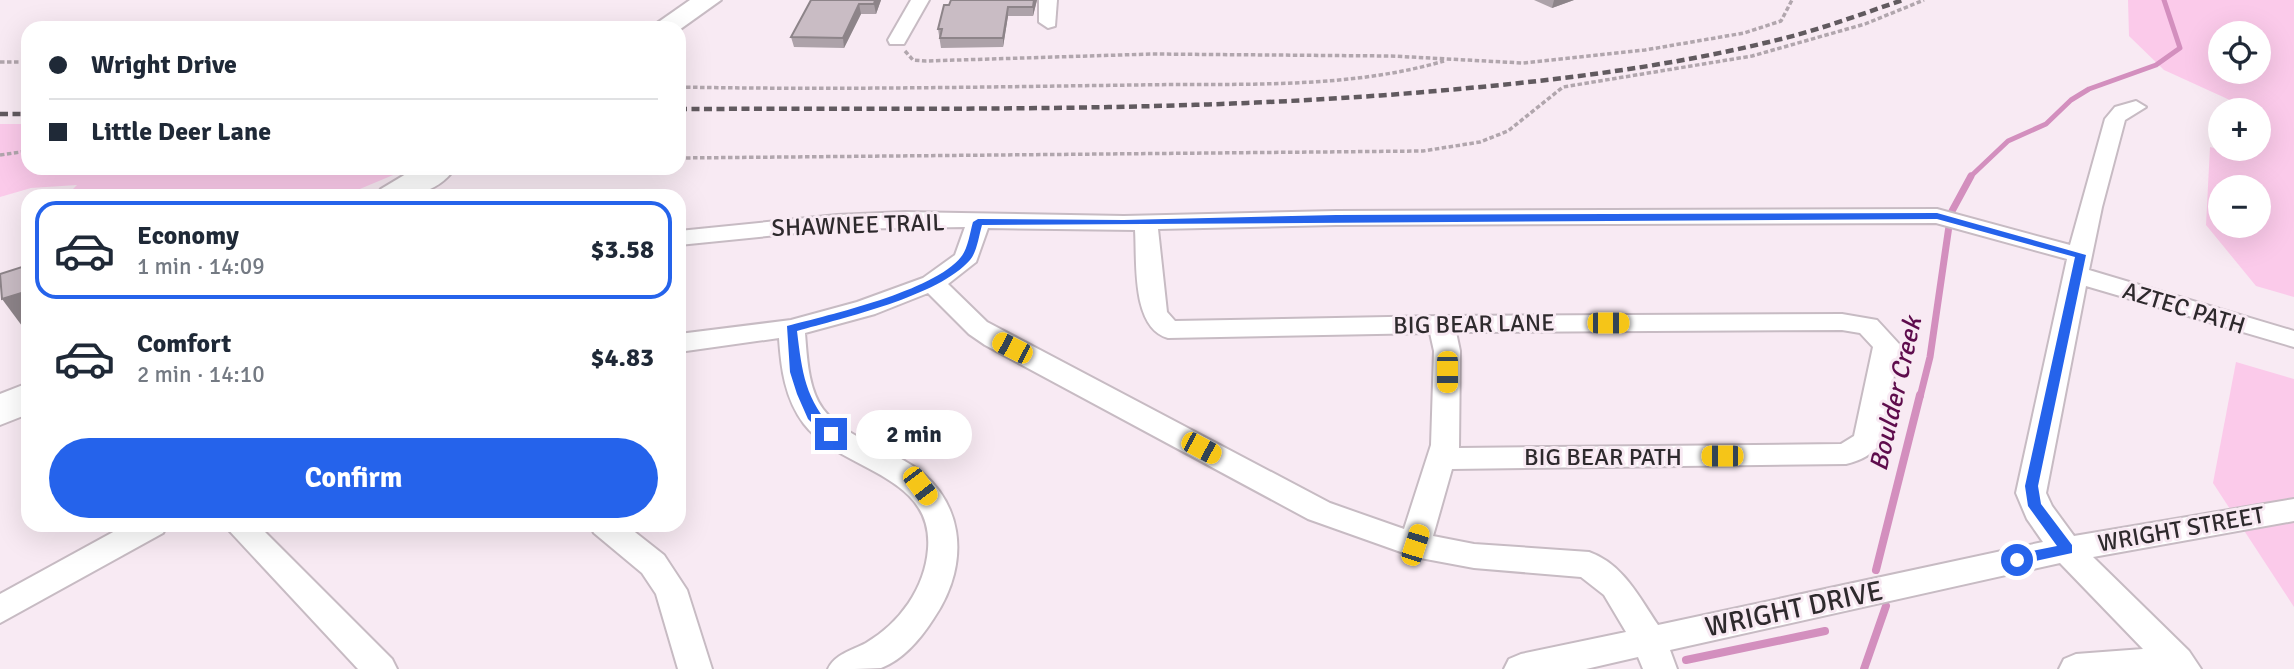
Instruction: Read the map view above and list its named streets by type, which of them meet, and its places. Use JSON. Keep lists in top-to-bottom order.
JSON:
{
  "streets": {
    "street": [
      "SHAWNEE TRAIL",
      "AZTEC PATH",
      "BIG BEAR LANE",
      "BIG BEAR PATH",
      "WRIGHT STREET",
      "WRIGHT DRIVE"
    ]
  },
  "crossings": [
    ["SHAWNEE TRAIL", "AZTEC PATH"],
    ["SHAWNEE TRAIL", "BIG BEAR LANE"],
    ["BIG BEAR LANE", "BIG BEAR PATH"],
    ["WRIGHT STREET", "WRIGHT DRIVE"]
  ],
  "water": ["Boulder Creek"],
  "page": {
    "map_buttons": ["+", "−"],
    "banner": ["Wright Drive", "Little Deer Lane"],
    "list": [
      {
        "name": "Economy",
        "note": "1 min · 14:09",
        "value": "$3.58"
      },
      {
        "name": "Comfort",
        "note": "2 min · 14:10",
        "value": "$4.83"
      }
    ],
    "bubble": "2 min",
    "buttons": "Confirm"
  }
}
